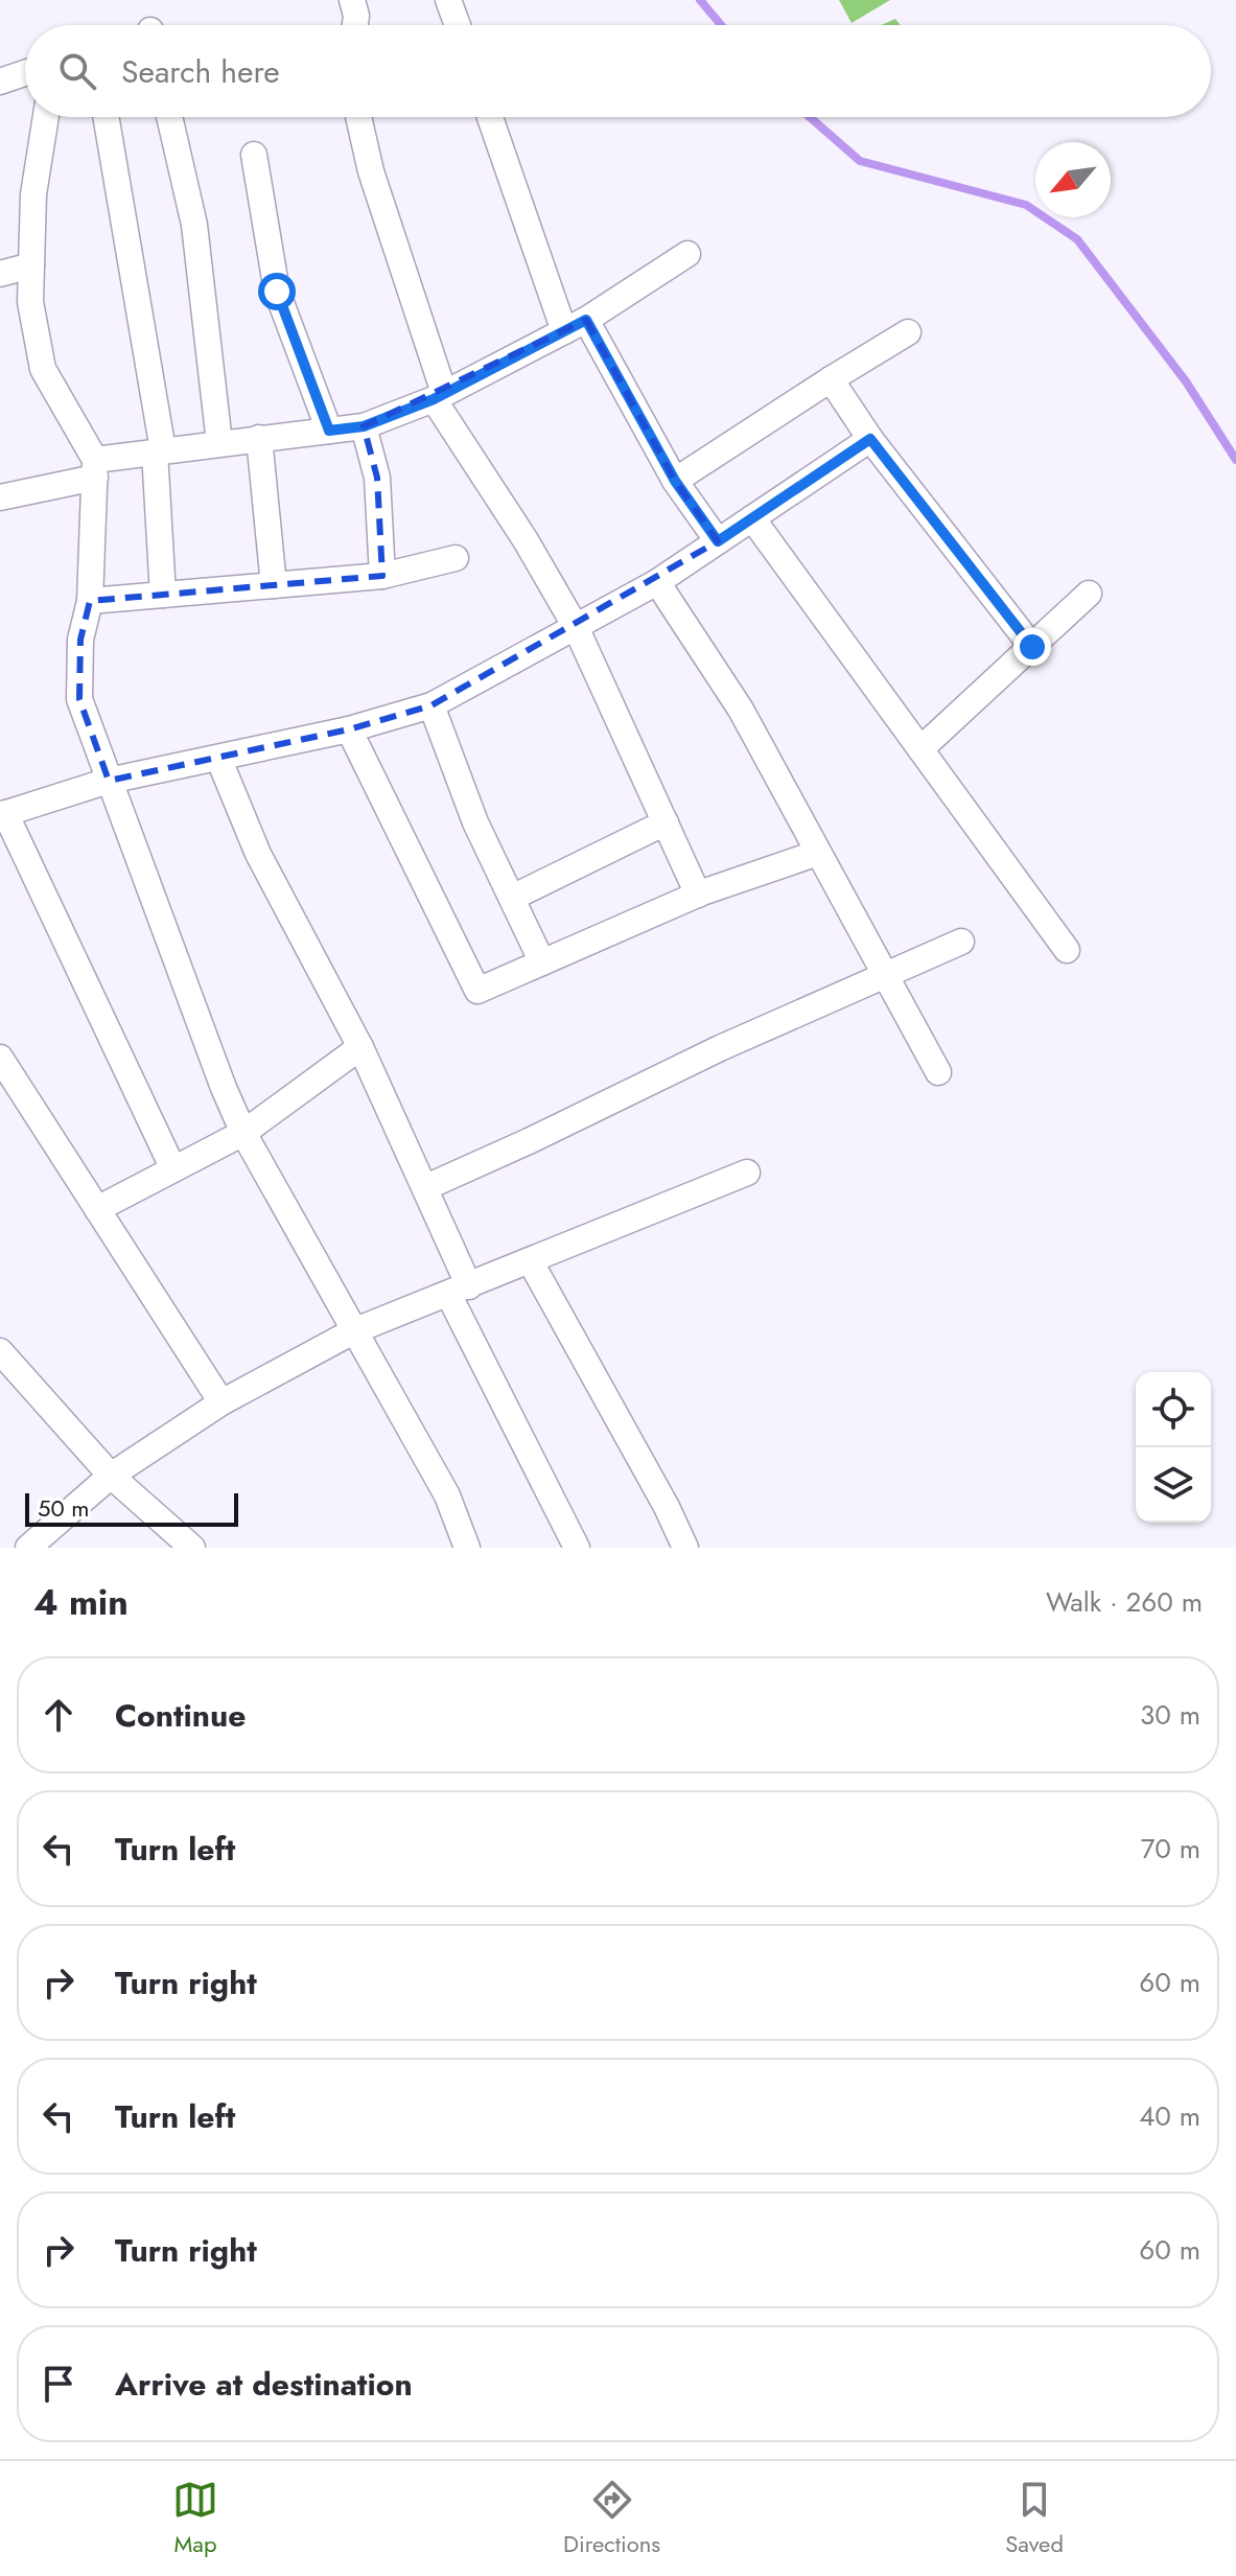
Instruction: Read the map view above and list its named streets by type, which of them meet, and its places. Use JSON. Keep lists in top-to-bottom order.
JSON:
{
  "scale_bar": "50 m",
  "north": "bottom left",
  "page": {
    "search": "Search here",
    "scale": "50 m",
    "heading": ["4 min", "Walk · 260 m"],
    "list": [
      ["Continue", "30 m"],
      ["Turn left", "70 m"],
      ["Turn right", "60 m"],
      ["Turn left", "40 m"],
      ["Turn right", "60 m"],
      "Arrive at destination"
    ],
    "nav": ["Map", "Directions", "Saved"]
  }
}
